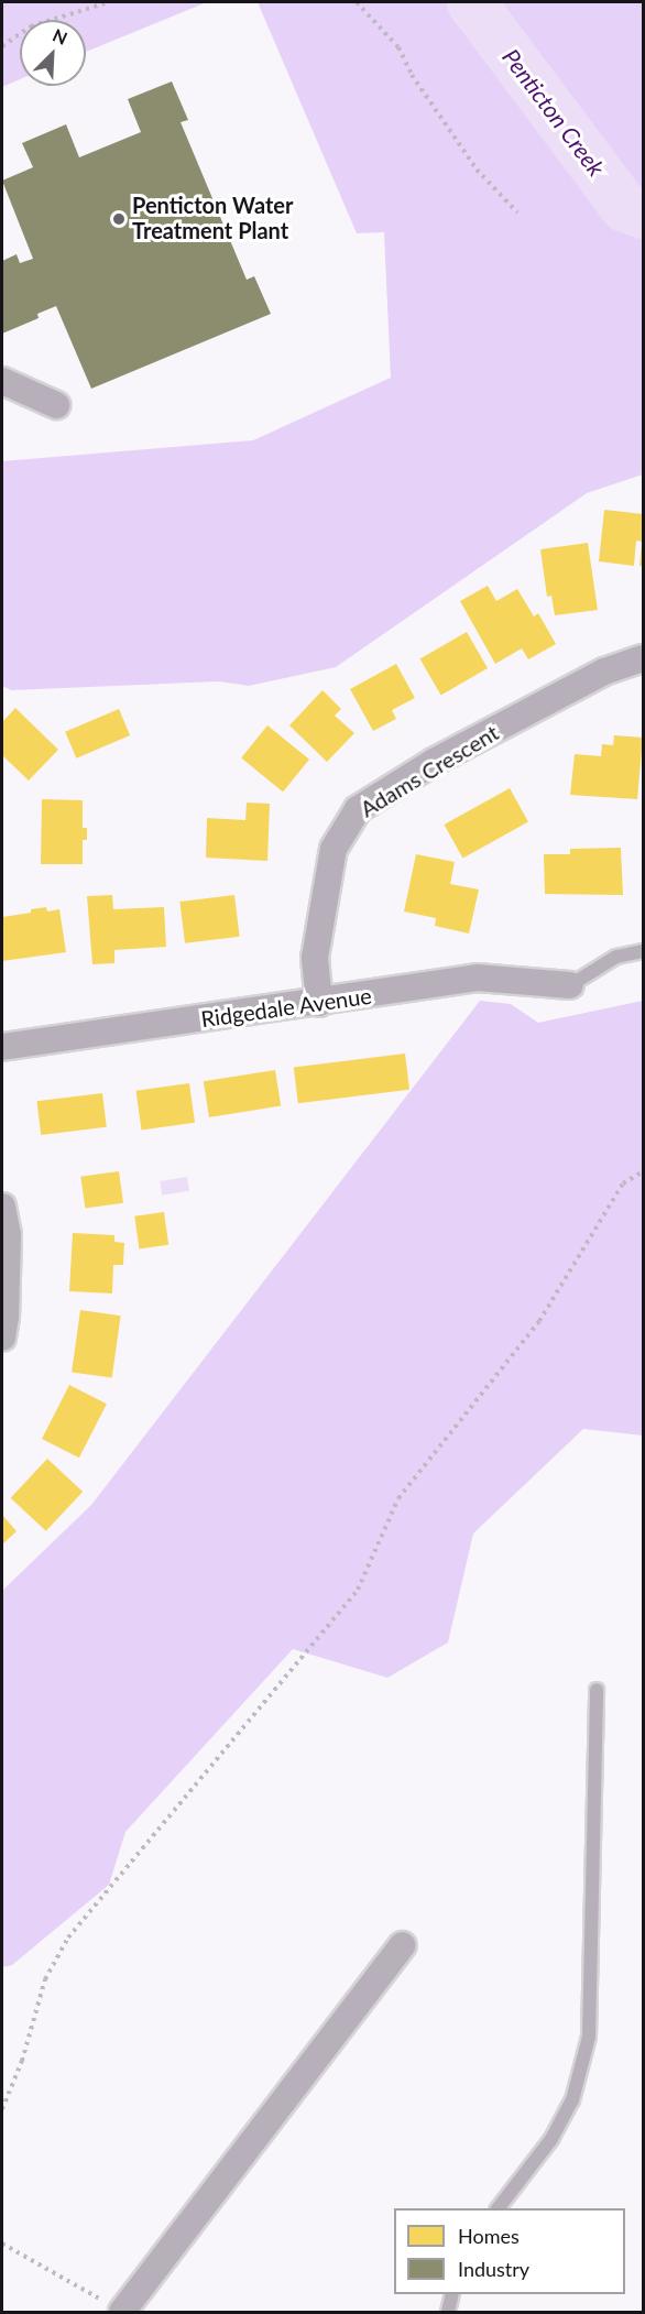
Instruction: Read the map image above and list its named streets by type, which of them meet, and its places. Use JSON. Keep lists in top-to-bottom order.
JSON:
{
  "streets": {
    "street": ["Adams Crescent", "Ridgedale Avenue"]
  },
  "crossings": [
    ["Adams Crescent", "Ridgedale Avenue"]
  ],
  "water": ["Penticton Creek"],
  "places": ["Penticton Water Treatment Plant"],
  "legend": ["Homes", "Industry"],
  "north": "top right"
}
